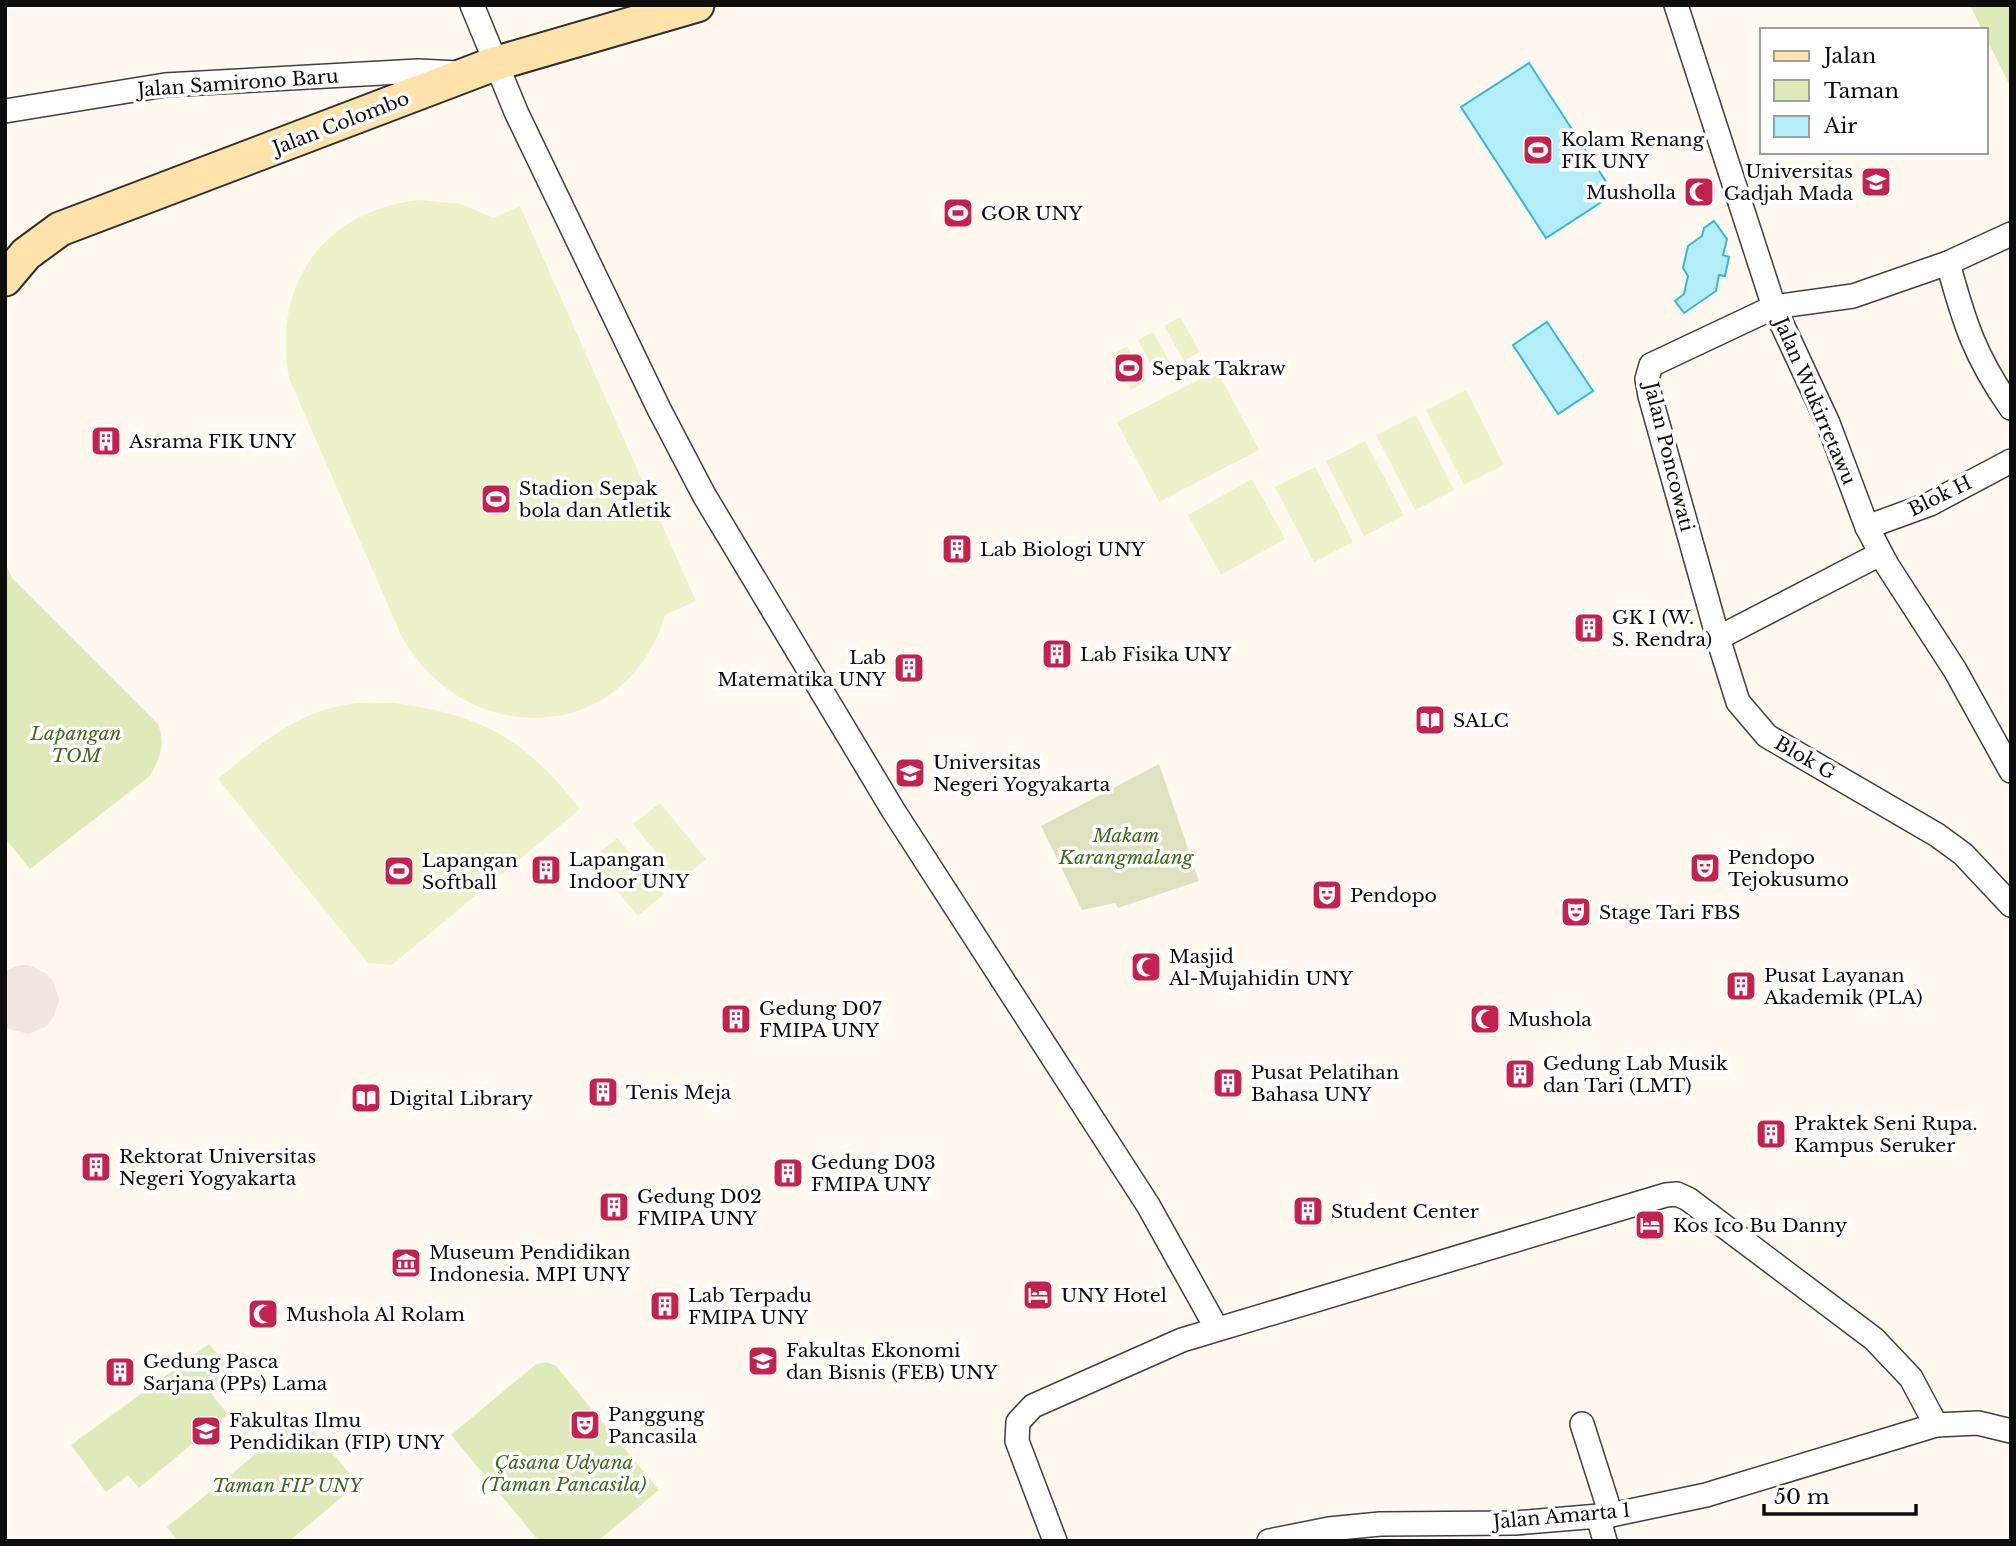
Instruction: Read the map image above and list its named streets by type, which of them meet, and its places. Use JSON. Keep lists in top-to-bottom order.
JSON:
{
  "streets": {
    "main road": ["Jalan Colombo"],
    "street": [
      "Jalan Samirono Baru",
      "Jalan Wukirretawu",
      "Jalan Poncowati",
      "Blok H",
      "Blok G",
      "Jalan Amarta 1"
    ]
  },
  "crossings": [
    ["Jalan Samirono Baru", "Jalan Colombo"],
    ["Jalan Wukirretawu", "Jalan Poncowati"],
    ["Jalan Wukirretawu", "Blok H"],
    ["Jalan Poncowati", "Blok G"]
  ],
  "parks": [
    "Lapangan TOM",
    "Makam Karangmalang",
    "Çāsana Udyana (Taman Pancasila)",
    "Taman FIP UNY"
  ],
  "places": {
    "sports": [
      "Kolam Renang FIK UNY",
      "GOR UNY",
      "Sepak Takraw",
      "Stadion Sepak bola dan Atletik",
      "Lapangan Softball"
    ],
    "school or university": [
      "Universitas Gadjah Mada",
      "Universitas Negeri Yogyakarta",
      "Fakultas Ekonomi dan Bisnis (FEB) UNY",
      "Fakultas Ilmu Pendidikan (FIP) UNY"
    ],
    "mosque": [
      "Musholla",
      "Masjid Al-Mujahidin UNY",
      "Mushola",
      "Mushola Al Rolam"
    ],
    "building": [
      "Asrama FIK UNY",
      "Lab Biologi UNY",
      "GK I (W. S. Rendra)",
      "Lab Fisika UNY",
      "Lab Matematika UNY",
      "Lapangan Indoor UNY",
      "Pusat Layanan Akademik (PLA)",
      "Gedung D07 FMIPA UNY",
      "Gedung Lab Musik dan Tari (LMT)",
      "Pusat Pelatihan Bahasa UNY",
      "Tenis Meja",
      "Praktek Seni Rupa. Kampus Seruker",
      "Rektorat Universitas Negeri Yogyakarta",
      "Gedung D03 FMIPA UNY",
      "Gedung D02 FMIPA UNY",
      "Student Center",
      "Lab Terpadu FMIPA UNY",
      "Gedung Pasca Sarjana (PPs) Lama"
    ],
    "library": ["SALC", "Digital Library"],
    "theatre": [
      "Pendopo Tejokusumo",
      "Pendopo",
      "Stage Tari FBS",
      "Panggung Pancasila"
    ],
    "hotel": ["Kos Ico Bu Danny", "UNY Hotel"],
    "museum": ["Museum Pendidikan Indonesia. MPI UNY"]
  },
  "legend": ["Jalan", "Taman", "Air"],
  "scale_bar": "50 m"
}
